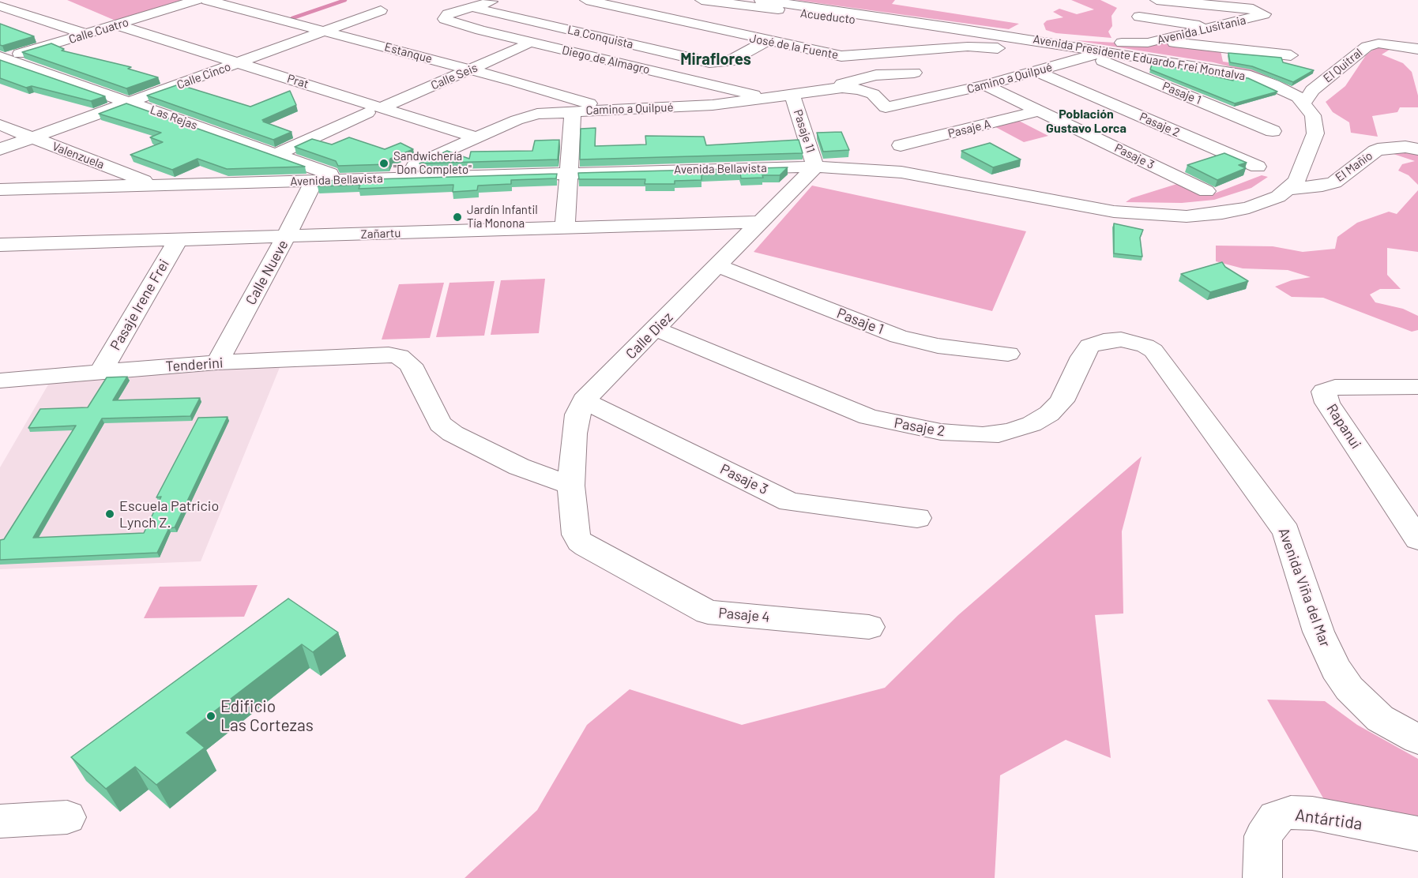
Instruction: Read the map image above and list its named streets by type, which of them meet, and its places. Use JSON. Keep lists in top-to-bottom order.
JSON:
{
  "streets": {
    "street": [
      "Acueducto",
      "Avenida Lusitania",
      "Calle Cuatro",
      "La Conquista",
      "José de la Fuente",
      "Estanque",
      "Avenida Presidente Eduardo Frei Montalva",
      "Diego de Almagro",
      "El Quitral",
      "Calle Cinco",
      "Calle Seis",
      "Camino a Quilpué",
      "Prat",
      "Pasaje 1",
      "Las Rejas",
      "Pasaje 2",
      "Pasaje A",
      "Pasaje 11",
      "Valenzuela",
      "Pasaje 3",
      "El Mañío",
      "Avenida Bellavista",
      "Zañartu",
      "Calle Nueve",
      "Pasaje Irene Frei",
      "Calle Diez",
      "Tenderini",
      "Rapanui",
      "Avenida Viña del Mar",
      "Pasaje 4",
      "Antártida"
    ]
  },
  "crossings": [
    ["Acueducto", "Avenida Presidente Eduardo Frei Montalva"],
    ["Avenida Lusitania", "Avenida Presidente Eduardo Frei Montalva"],
    ["Calle Cuatro", "Prat"],
    ["Calle Cuatro", "Las Rejas"],
    ["La Conquista", "José de la Fuente"],
    ["La Conquista", "Diego de Almagro"],
    ["José de la Fuente", "Avenida Presidente Eduardo Frei Montalva"],
    ["José de la Fuente", "Camino a Quilpué"],
    ["José de la Fuente", "Pasaje 1"],
    ["Estanque", "Calle Cinco"],
    ["Estanque", "Calle Seis"],
    ["Estanque", "Camino a Quilpué"],
    ["Avenida Presidente Eduardo Frei Montalva", "El Quitral"],
    ["Avenida Presidente Eduardo Frei Montalva", "Camino a Quilpué"],
    ["Avenida Presidente Eduardo Frei Montalva", "Pasaje 1"],
    ["Diego de Almagro", "Camino a Quilpué"],
    ["Calle Cinco", "Prat"],
    ["Calle Cinco", "Las Rejas"],
    ["Calle Cinco", "Valenzuela"],
    ["Calle Seis", "Prat"],
    ["Camino a Quilpué", "Prat"],
    ["Camino a Quilpué", "Pasaje 1"],
    ["Camino a Quilpué", "Pasaje 2"],
    ["Camino a Quilpué", "Pasaje A"],
    ["Camino a Quilpué", "Pasaje 11"],
    ["Camino a Quilpué", "Pasaje 3"],
    ["Camino a Quilpué", "Avenida Bellavista"],
    ["Pasaje 1", "Pasaje 2"],
    ["Pasaje 1", "Calle Diez"],
    ["Las Rejas", "Avenida Bellavista"],
    ["Pasaje 2", "Calle Diez"],
    ["Pasaje 2", "Avenida Viña del Mar"],
    ["Pasaje A", "Pasaje 3"],
    ["Pasaje 11", "Avenida Bellavista"],
    ["Pasaje 11", "Calle Diez"],
    ["Valenzuela", "Avenida Bellavista"],
    ["Pasaje 3", "Calle Diez"],
    ["Avenida Bellavista", "Calle Nueve"],
    ["Avenida Bellavista", "Calle Diez"],
    ["Zañartu", "Calle Nueve"],
    ["Zañartu", "Pasaje Irene Frei"],
    ["Zañartu", "Calle Diez"],
    ["Calle Nueve", "Tenderini"],
    ["Pasaje Irene Frei", "Tenderini"],
    ["Calle Diez", "Tenderini"],
    ["Calle Diez", "Pasaje 4"]
  ],
  "districts": ["Miraflores", "Población Gustavo Lorca"],
  "places": [
    "Sandwichería \"Don Completo\"",
    "Jardín Infantil Tía Monona",
    "Escuela Patricio Lynch Z.",
    "Edificio Las Cortezas"
  ]
}
